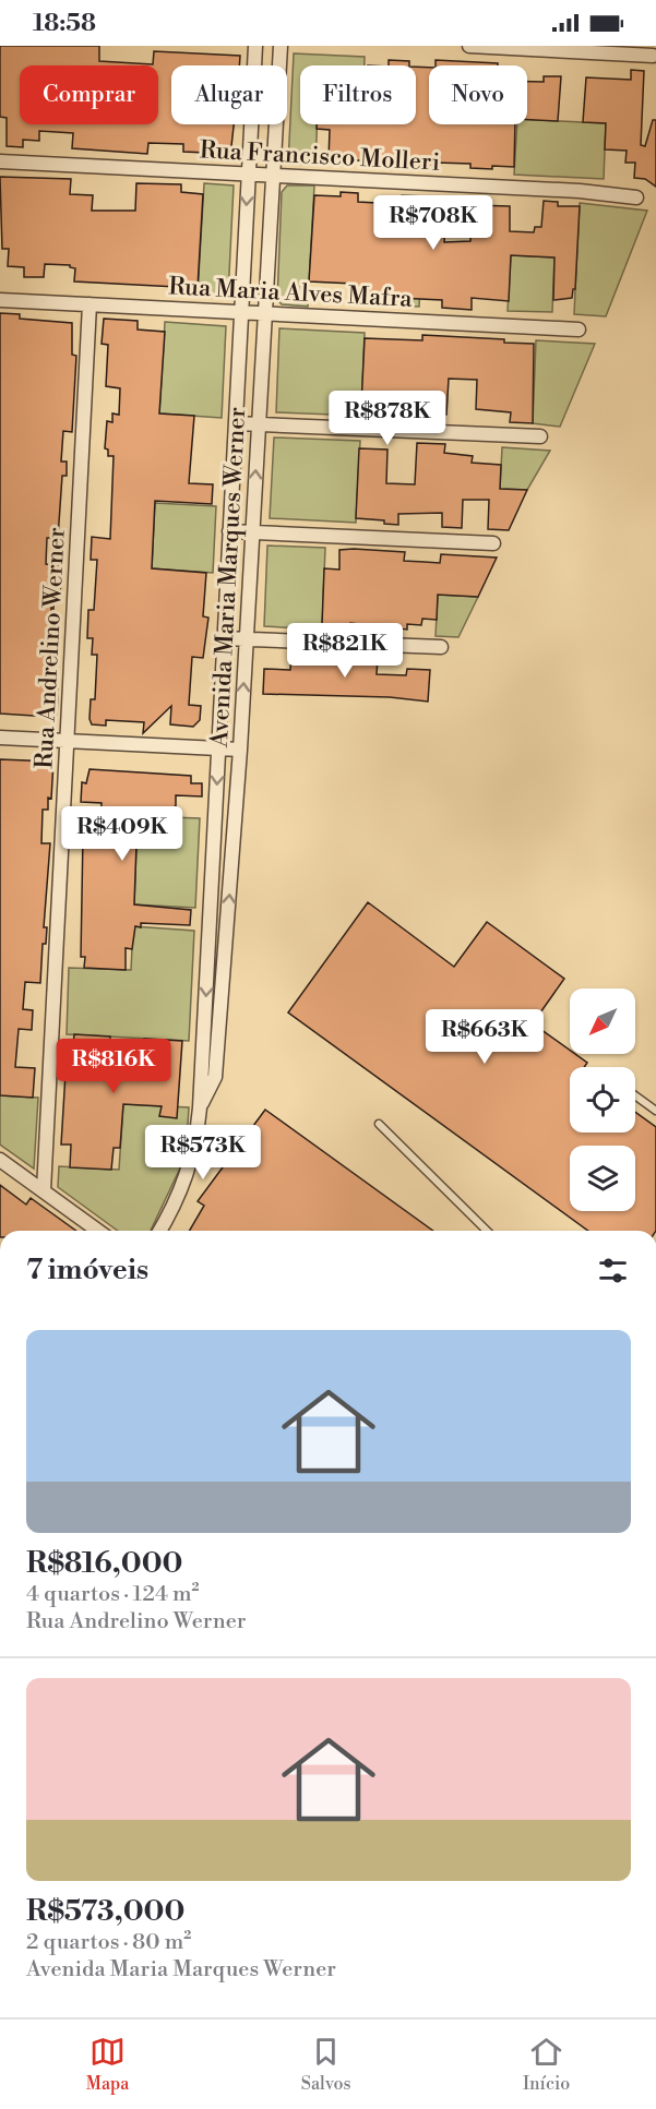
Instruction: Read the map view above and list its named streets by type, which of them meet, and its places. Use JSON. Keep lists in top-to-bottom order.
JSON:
{
  "streets": {
    "street": [
      "Rua Francisco Molleri",
      "Rua Maria Alves Mafra",
      "Avenida Maria Marques Werner",
      "Rua Andrelino Werner"
    ]
  },
  "crossings": [
    ["Rua Francisco Molleri", "Avenida Maria Marques Werner"],
    ["Rua Maria Alves Mafra", "Avenida Maria Marques Werner"],
    ["Rua Maria Alves Mafra", "Rua Andrelino Werner"]
  ],
  "north": "bottom left",
  "page": {
    "status": "18:58",
    "chip": [
      "Comprar",
      "Alugar",
      "Filtros",
      "Novo"
    ],
    "price": [
      "R$708K",
      "R$878K",
      "R$821K",
      "R$409K",
      "R$663K",
      "R$816K",
      "R$573K"
    ],
    "heading": "7 imóveis",
    "list": [
      {
        "name": "R$816,000",
        "note": "4 quartos · 124 m² · Rua Andrelino Werner"
      },
      {
        "name": "R$573,000",
        "note": "2 quartos · 80 m² · Avenida Maria Marques Werner"
      }
    ],
    "tabs": ["Mapa", "Salvos", "Início"]
  }
}
